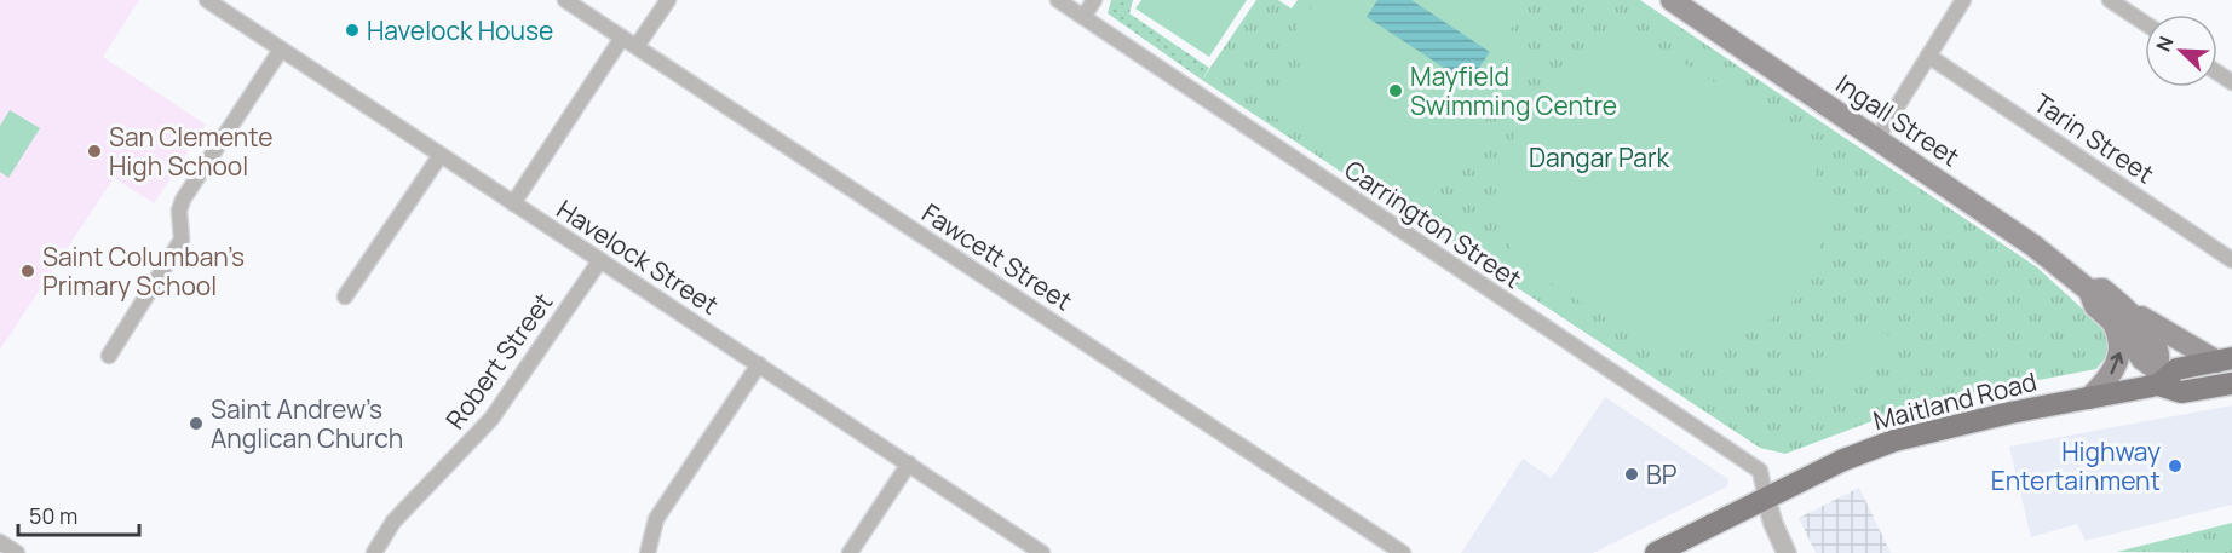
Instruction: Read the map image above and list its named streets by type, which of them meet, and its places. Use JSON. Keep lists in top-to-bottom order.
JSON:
{
  "streets": {
    "main road": ["Ingall Street", "Maitland Road"],
    "street": [
      "Tarin Street",
      "Carrington Street",
      "Havelock Street",
      "Fawcett Street",
      "Robert Street"
    ]
  },
  "crossings": [
    ["Ingall Street", "Maitland Road"],
    ["Carrington Street", "Maitland Road"],
    ["Havelock Street", "Robert Street"]
  ],
  "parks": ["Dangar Park"],
  "places": [
    "Havelock House",
    "Mayfield Swimming Centre",
    "San Clemente High School",
    "Saint Columban’s Primary School",
    "Saint Andrew’s Anglican Church",
    "Highway Entertainment",
    "BP"
  ],
  "scale_bar": "50 m",
  "north": "top left"
}
